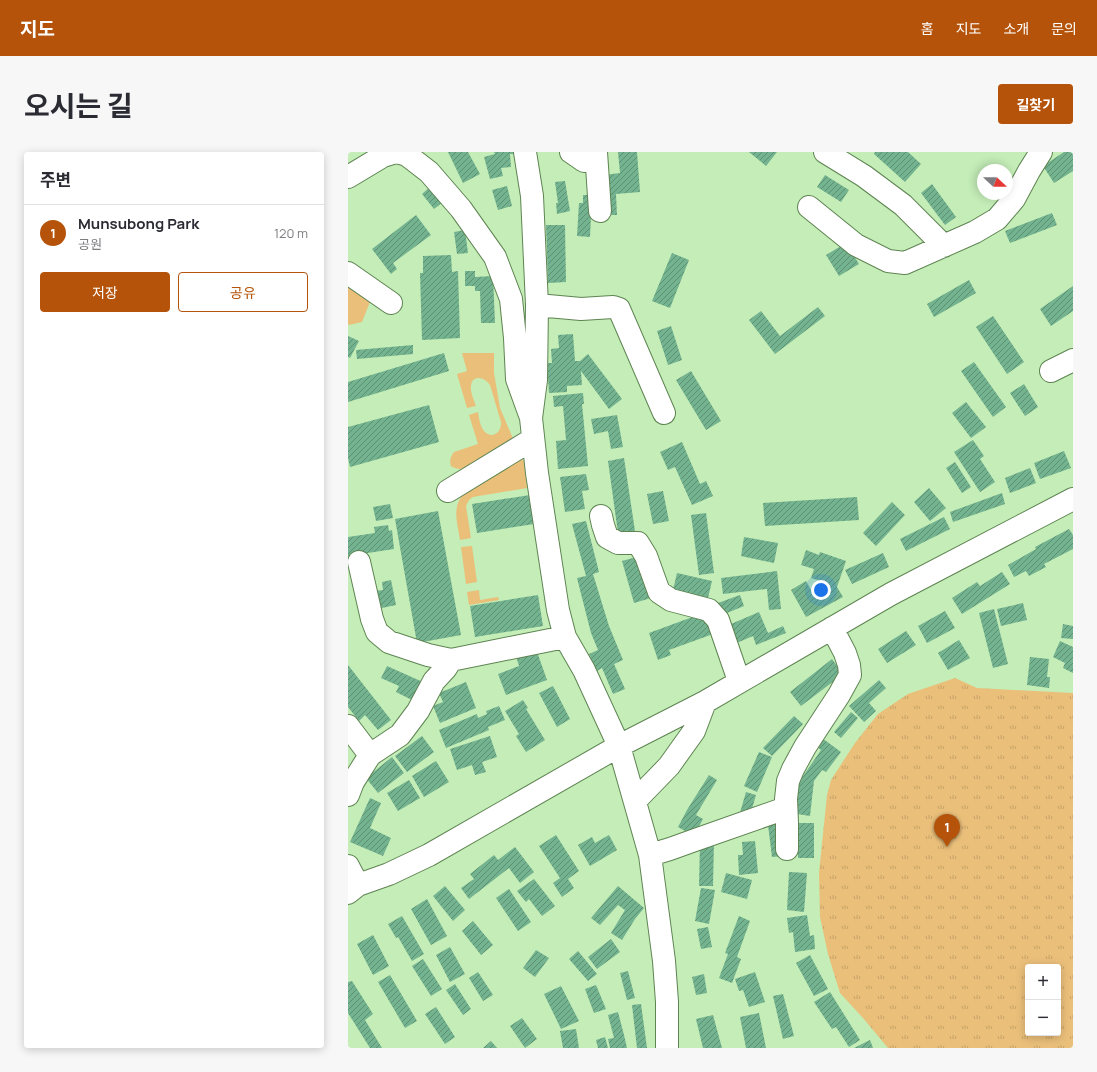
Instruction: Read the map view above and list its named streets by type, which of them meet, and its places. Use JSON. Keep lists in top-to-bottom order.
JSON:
{
  "north": "right",
  "page": {
    "header": "지도",
    "nav": [
      "홈",
      "지도",
      "소개",
      "문의"
    ],
    "title": "오시는 길",
    "buttons": [
      "길찾기",
      ["저장", "공유"]
    ],
    "heading": "주변",
    "list": [
      {
        "mark": "1",
        "name": "Munsubong Park",
        "note": "공원",
        "value": "120 m"
      }
    ],
    "pins": "1",
    "map_buttons": ["+", "−"]
  }
}
